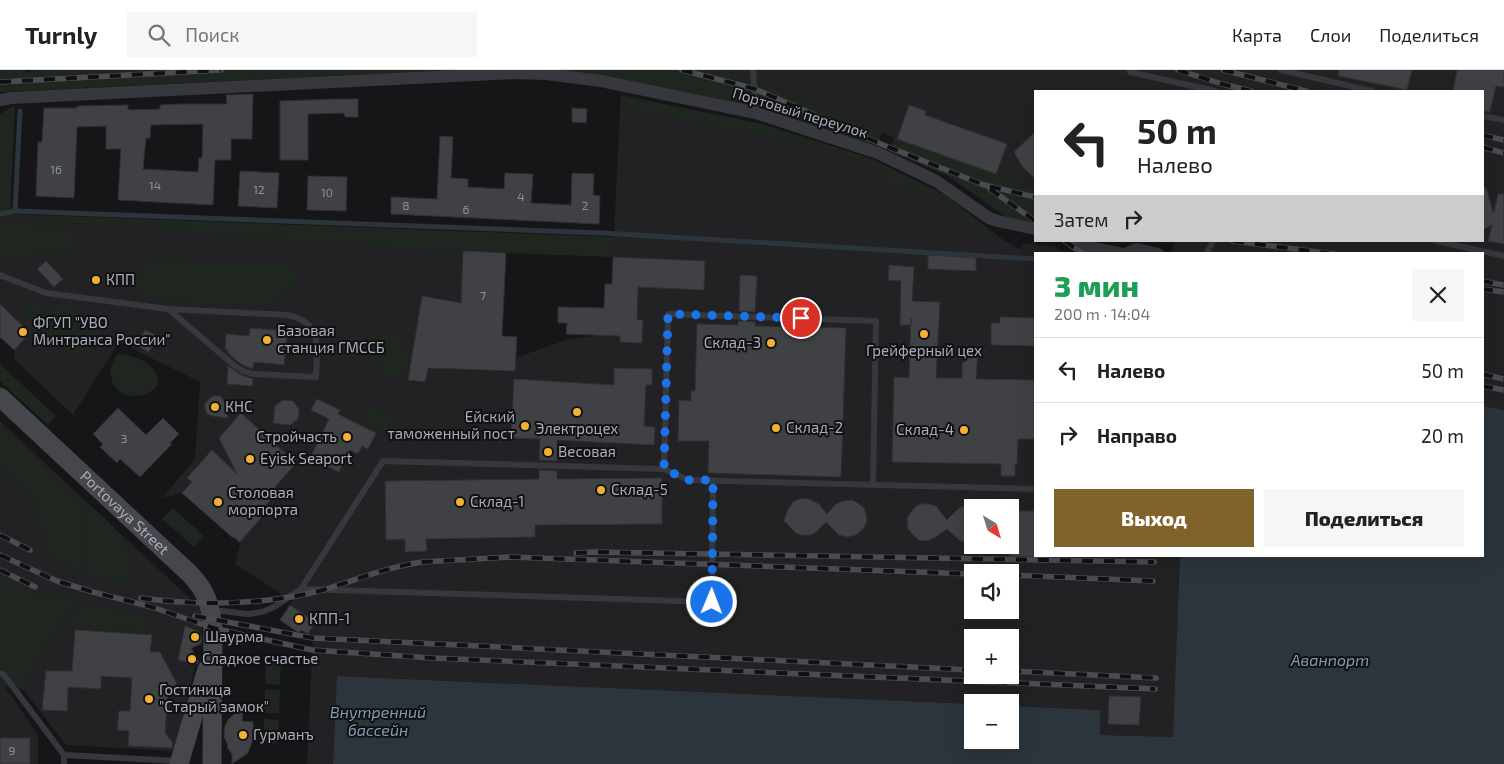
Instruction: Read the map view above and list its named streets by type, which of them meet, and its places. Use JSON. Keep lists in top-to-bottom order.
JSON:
{
  "streets": {
    "street": ["Портовый переулок", "Portovaya Street"]
  },
  "water": ["Аванпорт", "Внутренний бассейн"],
  "places": [
    "КПП",
    "ФГУП \"УВО Минтранса России\"",
    "Грейферный цех",
    "Базовая станция ГМССБ",
    "Склад-3",
    "КНС",
    "Электроцех",
    "Ейский таможенный пост",
    "Склад-2",
    "Склад-4",
    "Стройчасть",
    "Весовая",
    "Eyisk Seaport",
    "Склад-5",
    "Столовая морпорта",
    "Склад-1",
    "КПП-1",
    "Шаурма",
    "Сладкое счастье",
    "Гостиница \"Старый замок\"",
    "Гурманъ"
  ],
  "house_numbers": [
    "16",
    "14",
    "12",
    "10",
    "4",
    "8",
    "2",
    "6",
    "7",
    "3",
    "9"
  ],
  "north": "bottom right",
  "page": {
    "header": "Turnly",
    "search": "Поиск",
    "nav": ["Карта", "Слои", "Поделиться"],
    "turn": ["50 m", "Налево"],
    "then": "Затем",
    "heading": ["3 мин", "200 m · 14:04"],
    "list": [
      {
        "name": "Налево",
        "value": "50 m"
      },
      {
        "name": "Направо",
        "value": "20 m"
      }
    ],
    "buttons": ["Выход", "Поделиться"],
    "map_buttons": ["+", "−"]
  }
}
